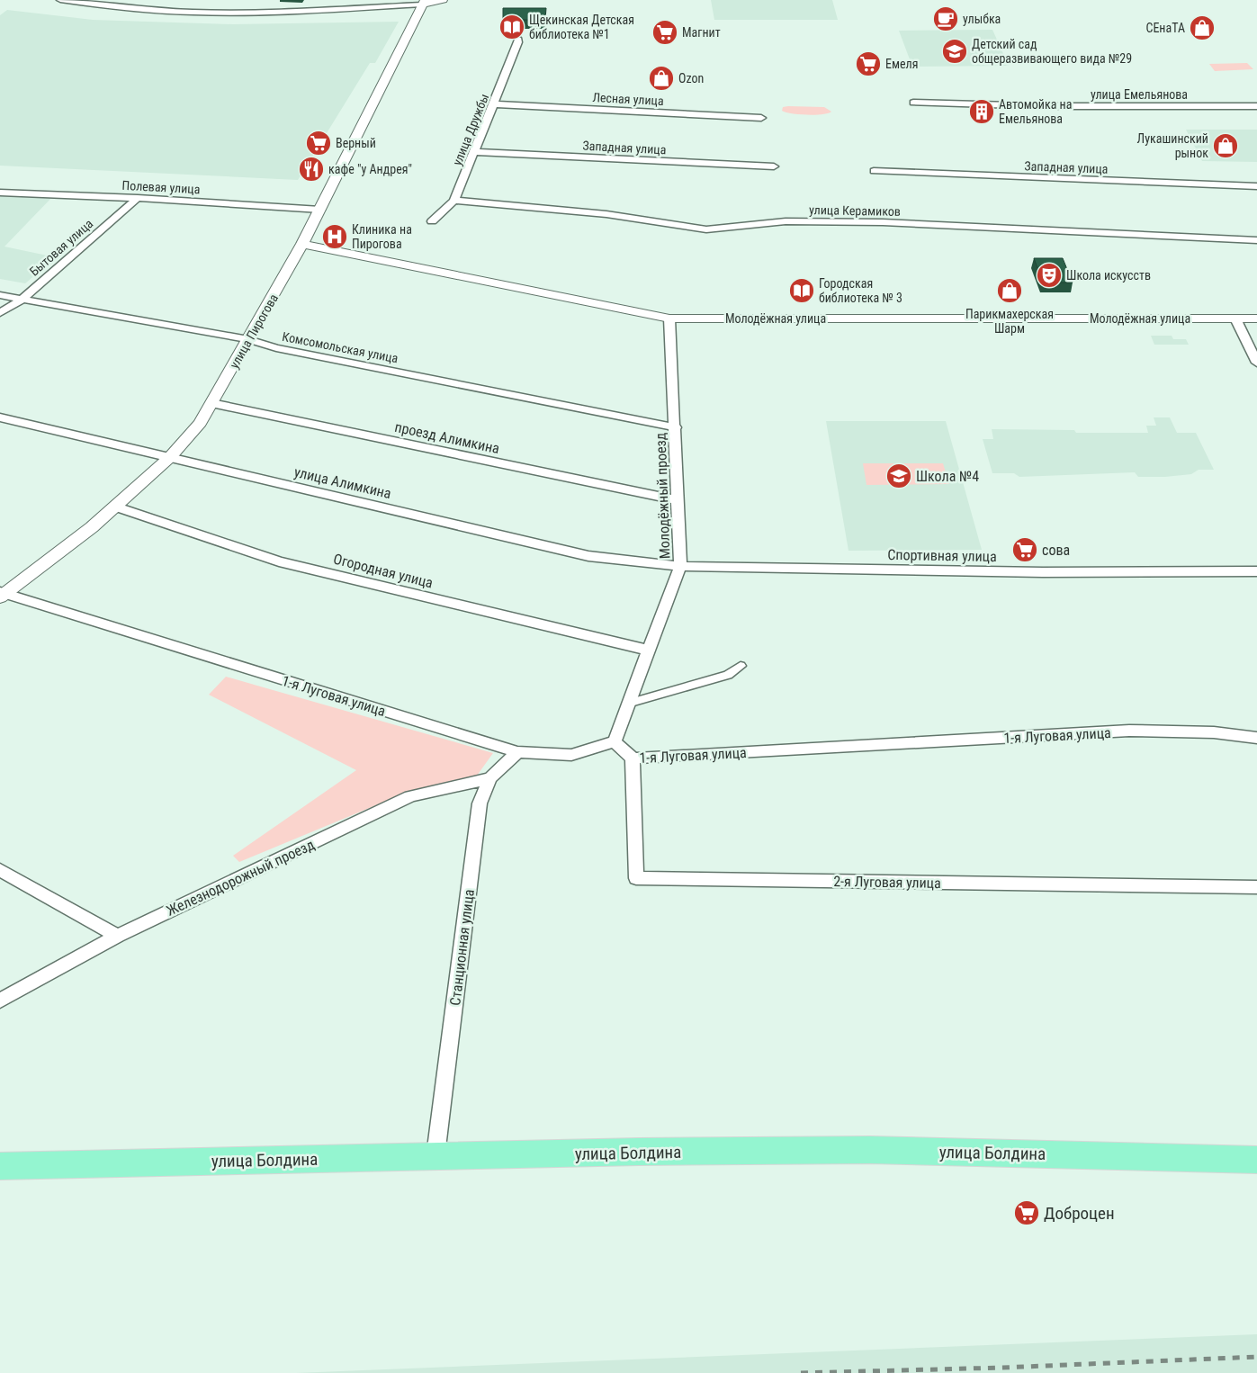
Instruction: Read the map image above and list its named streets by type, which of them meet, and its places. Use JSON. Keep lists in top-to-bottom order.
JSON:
{
  "streets": {
    "main road": ["улица Болдина"],
    "street": [
      "улица Емельянова",
      "Лесная улица",
      "улица Дружбы",
      "Западная улица",
      "Полевая улица",
      "улица Керамиков",
      "Бытовая улица",
      "Молодёжная улица",
      "улица Пирогова",
      "Комсомольская улица",
      "проезд Алимкина",
      "улица Алимкина",
      "Молодёжный проезд",
      "Спортивная улица",
      "Огородная улица",
      "1-я Луговая улица",
      "Железнодорожный проезд",
      "2-я Луговая улица",
      "Станционная улица"
    ]
  },
  "crossings": [
    ["Лесная улица", "улица Дружбы"],
    ["улица Дружбы", "Западная улица"],
    ["улица Дружбы", "улица Керамиков"],
    ["Полевая улица", "Бытовая улица"],
    ["Полевая улица", "улица Пирогова"],
    ["Бытовая улица", "Комсомольская улица"],
    ["Молодёжная улица", "улица Пирогова"],
    ["Молодёжная улица", "Молодёжный проезд"],
    ["улица Пирогова", "Комсомольская улица"],
    ["улица Пирогова", "проезд Алимкина"],
    ["улица Пирогова", "улица Алимкина"],
    ["улица Пирогова", "Огородная улица"],
    ["улица Пирогова", "1-я Луговая улица"],
    ["Комсомольская улица", "Молодёжный проезд"],
    ["проезд Алимкина", "Молодёжный проезд"],
    ["улица Алимкина", "Молодёжный проезд"],
    ["улица Алимкина", "Спортивная улица"],
    ["Молодёжный проезд", "Спортивная улица"],
    ["Молодёжный проезд", "Огородная улица"],
    ["Молодёжный проезд", "1-я Луговая улица"],
    ["1-я Луговая улица", "2-я Луговая улица"],
    ["1-я Луговая улица", "Станционная улица"],
    ["Железнодорожный проезд", "Станционная улица"],
    ["Станционная улица", "улица Болдина"]
  ],
  "places": {
    "cafe": ["улыбка"],
    "library": ["Щекинская Детская библиотека №1", "Городская библиотека № 3"],
    "shop": [
      "СЕнаТА",
      "Ozon",
      "Лукашинский рынок",
      "Парикмахерская Шарм"
    ],
    "supermarket": [
      "Магнит",
      "Емеля",
      "Верный",
      "сова",
      "Доброцен"
    ],
    "school or university": ["Детский сад общеразвивающего вида №29", "Школа №4"],
    "building": ["Автомойка на Емельянова"],
    "restaurant": ["кафе \"у Андрея\""],
    "hospital": ["Клиника на Пирогова"],
    "theatre": ["Школа искусств"]
  }
}
